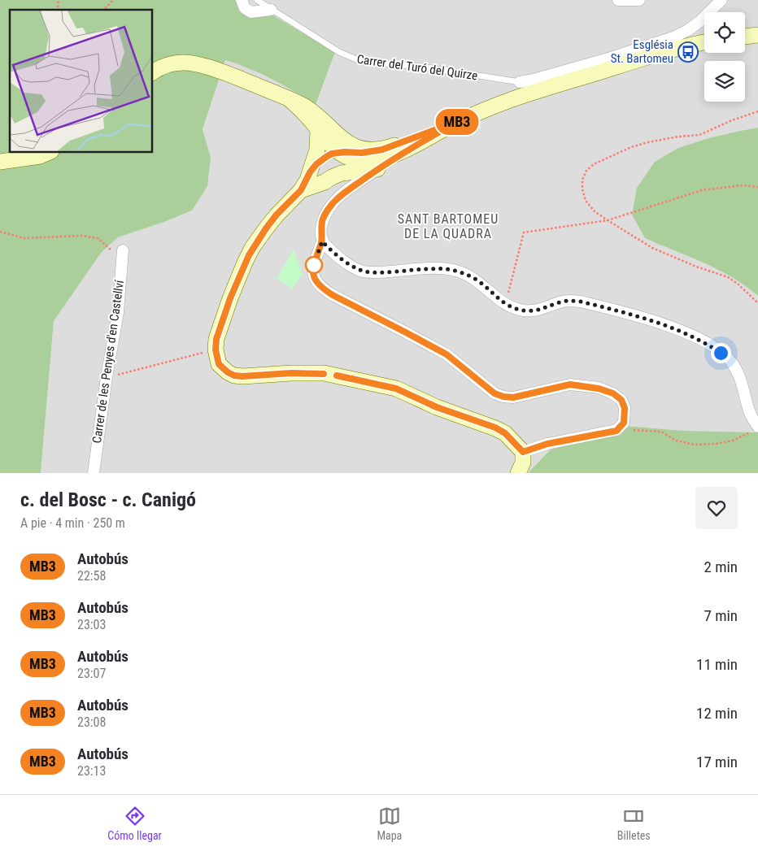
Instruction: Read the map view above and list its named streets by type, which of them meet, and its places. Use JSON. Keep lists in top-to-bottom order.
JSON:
{
  "streets": {
    "street": ["Carrer de les Penyes d'en Castellví"],
    "lane": ["Carrer del Turó del Quirze"]
  },
  "districts": ["SANT BARTOMEU DE LA QUADRA"],
  "places": {
    "bus stop": ["Església St. Bartomeu"]
  },
  "lines": ["bus line MB3"],
  "page": {
    "on_map": "MB3",
    "heading": ["c. del Bosc - c. Canigó", "A pie · 4 min · 250 m"],
    "list": [
      {
        "mark": "MB3",
        "name": "Autobús",
        "note": "22:58",
        "value": "2 min"
      },
      {
        "mark": "MB3",
        "name": "Autobús",
        "note": "23:03",
        "value": "7 min"
      },
      {
        "mark": "MB3",
        "name": "Autobús",
        "note": "23:07",
        "value": "11 min"
      },
      {
        "mark": "MB3",
        "name": "Autobús",
        "note": "23:08",
        "value": "12 min"
      },
      {
        "mark": "MB3",
        "name": "Autobús",
        "note": "23:13",
        "value": "17 min"
      }
    ],
    "tabs": ["Cómo llegar", "Mapa", "Billetes"]
  }
}
